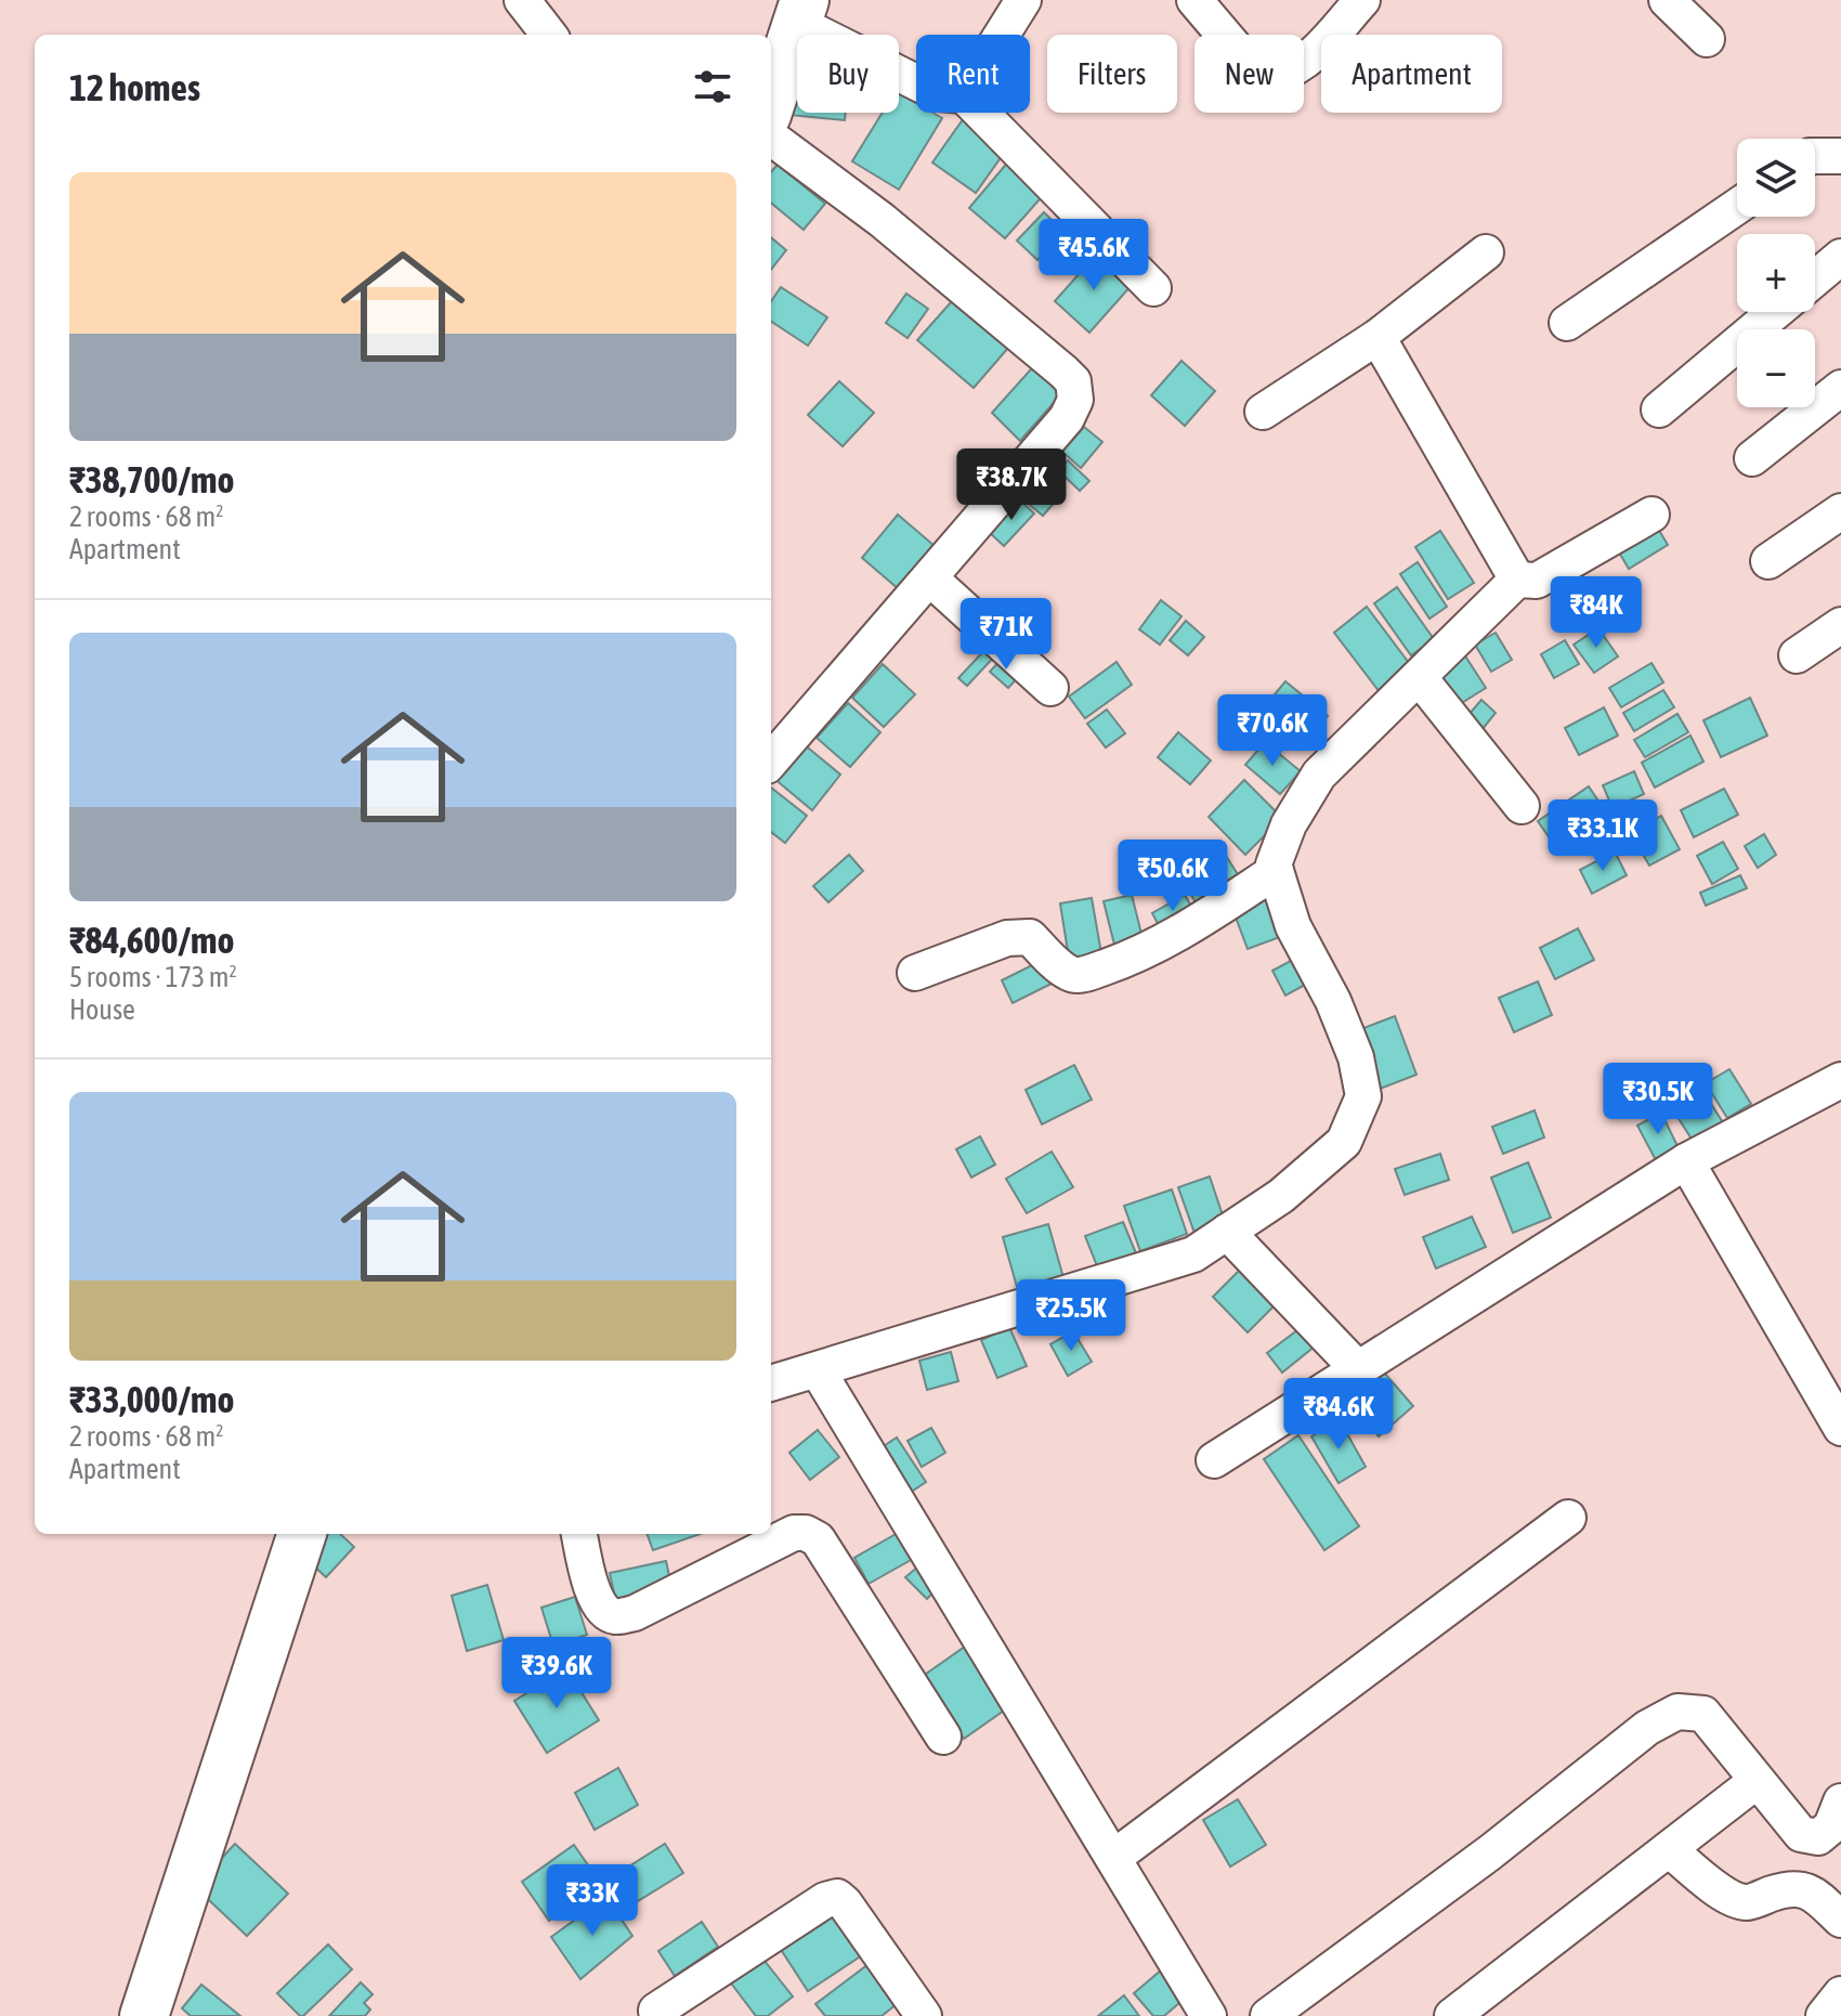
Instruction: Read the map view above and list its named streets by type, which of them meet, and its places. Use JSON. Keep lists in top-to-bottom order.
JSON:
{
  "page": {
    "chip": [
      "Buy",
      "Rent",
      "Filters",
      "New",
      "Apartment"
    ],
    "heading": "12 homes",
    "map_buttons": ["+", "−"],
    "list": [
      {
        "name": "₹38,700/mo",
        "note": "2 rooms · 68 m² · Apartment"
      },
      {
        "name": "₹84,600/mo",
        "note": "5 rooms · 173 m² · House"
      },
      {
        "name": "₹33,000/mo",
        "note": "2 rooms · 68 m² · Apartment"
      }
    ],
    "price": [
      "₹45.6K",
      "₹38.7K",
      "₹84K",
      "₹71K",
      "₹70.6K",
      "₹33.1K",
      "₹50.6K",
      "₹30.5K",
      "₹25.5K",
      "₹84.6K",
      "₹39.6K",
      "₹33K"
    ]
  }
}
